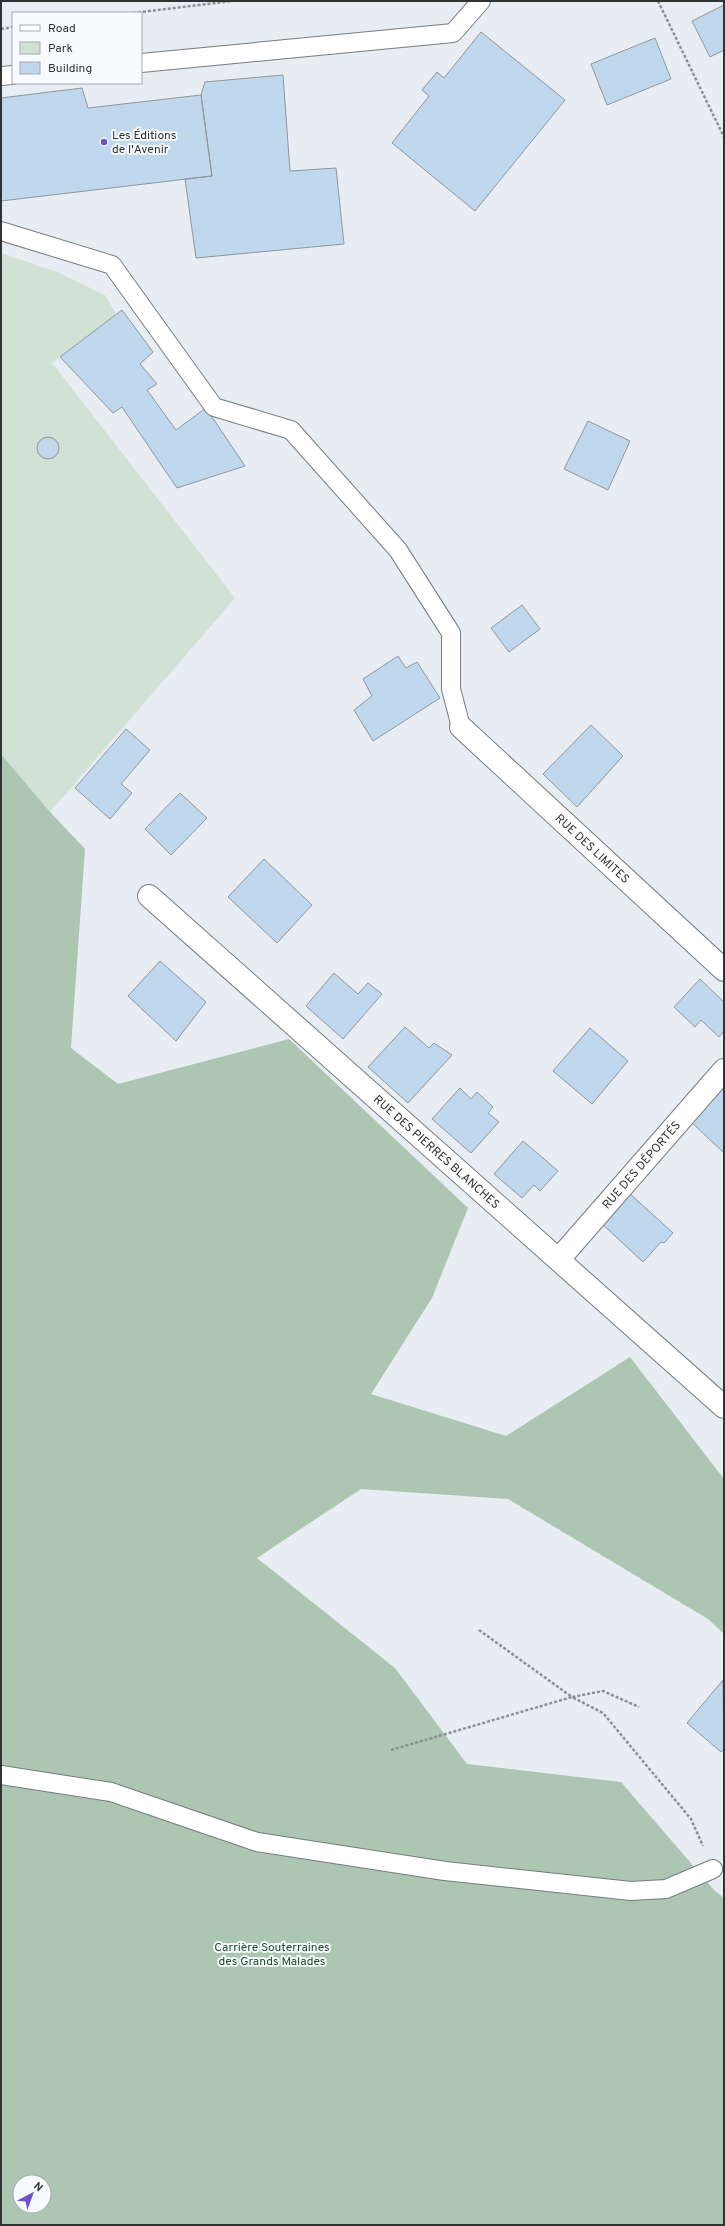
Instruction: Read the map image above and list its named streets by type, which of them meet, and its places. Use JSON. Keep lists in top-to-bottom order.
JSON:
{
  "streets": {
    "street": ["RUE DES LIMITES", "RUE DES PIERRES BLANCHES", "RUE DES DÉPORTÉS"]
  },
  "crossings": [
    ["RUE DES PIERRES BLANCHES", "RUE DES DÉPORTÉS"]
  ],
  "parks": ["Carrière Souterraines des Grands Malades"],
  "places": ["Les Éditions de l'Avenir"],
  "legend": ["Road", "Park", "Building"],
  "north": "top right"
}
